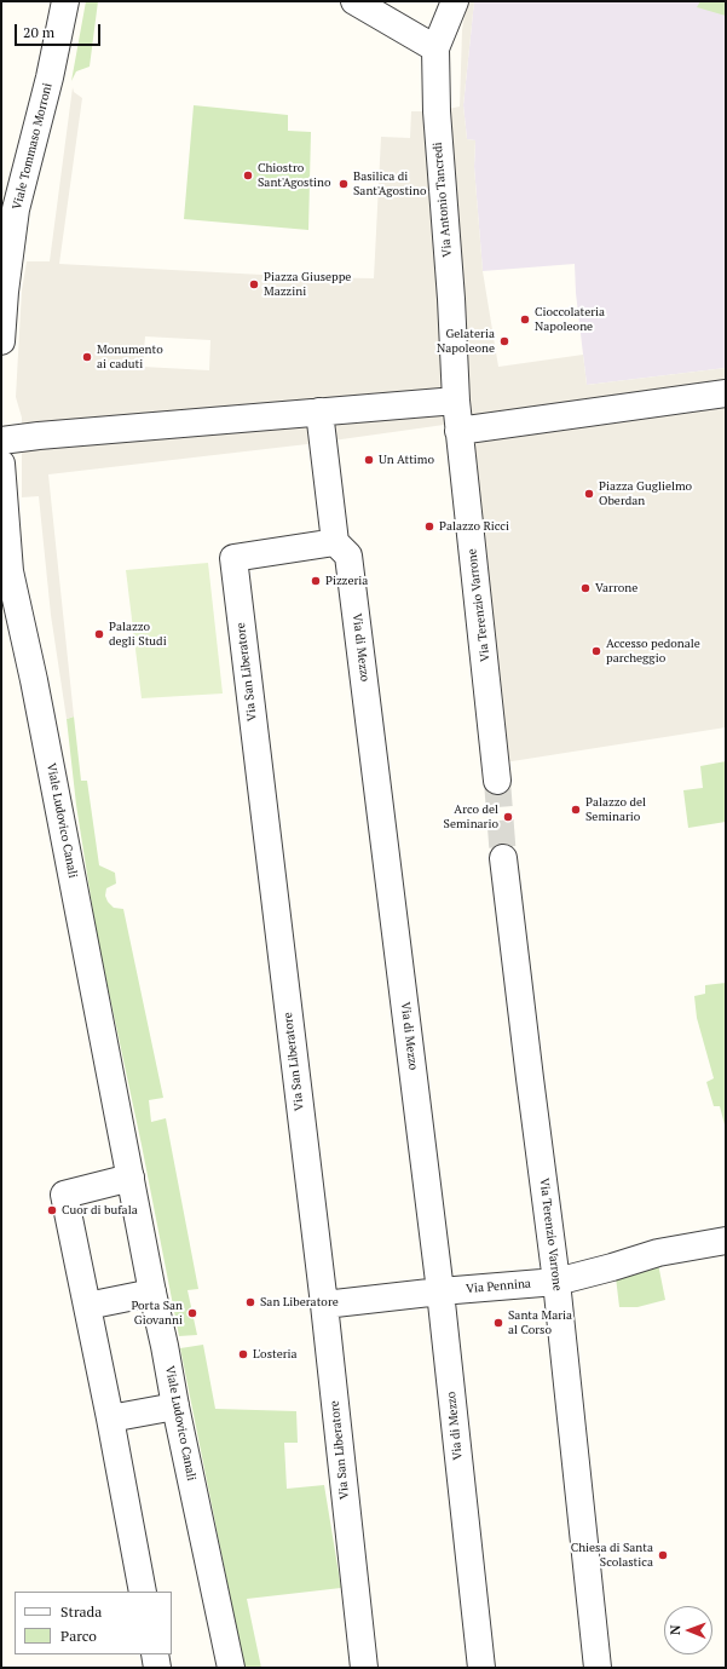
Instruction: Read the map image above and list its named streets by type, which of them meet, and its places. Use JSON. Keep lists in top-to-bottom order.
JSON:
{
  "streets": {
    "street": [
      "Viale Tommaso Morroni",
      "Via Antonio Tancredi",
      "Via Terenzio Varrone",
      "Via di Mezzo",
      "Via San Liberatore",
      "Viale Ludovico Canali",
      "Via Pennina"
    ]
  },
  "crossings": [
    ["Via Antonio Tancredi", "Via Terenzio Varrone"],
    ["Via Terenzio Varrone", "Via Pennina"],
    ["Via di Mezzo", "Via San Liberatore"],
    ["Via di Mezzo", "Via Pennina"],
    ["Via San Liberatore", "Via Pennina"]
  ],
  "places": [
    "Chiostro Sant'Agostino",
    "Basilica di Sant'Agostino",
    "Piazza Giuseppe Mazzini",
    "Cioccolateria Napoleone",
    "Gelateria Napoleone",
    "Monumento ai caduti",
    "Un Attimo",
    "Piazza Guglielmo Oberdan",
    "Palazzo Ricci",
    "Pizzeria",
    "Varrone",
    "Palazzo degli Studi",
    "Accesso pedonale parcheggio",
    "Palazzo del Seminario",
    "Arco del Seminario",
    "Cuor di bufala",
    "San Liberatore",
    "Porta San Giovanni",
    "Santa Maria al Corso",
    "L'osteria",
    "Chiesa di Santa Scolastica"
  ],
  "legend": ["Strada", "Parco"],
  "scale_bar": "20 m",
  "north": "left"
}
